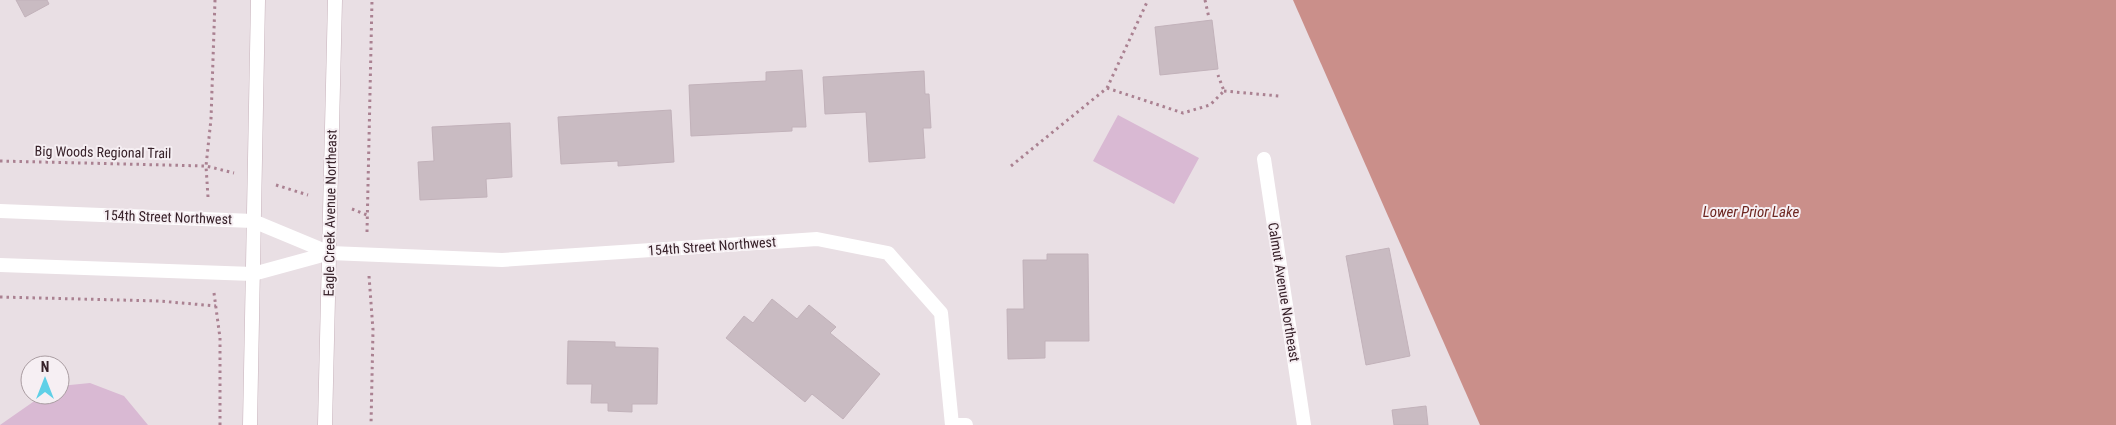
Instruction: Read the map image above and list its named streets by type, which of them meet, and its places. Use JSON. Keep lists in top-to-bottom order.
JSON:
{
  "streets": {
    "street": ["Eagle Creek Avenue Northeast", "154th Street Northwest", "Calmut Avenue Northeast"],
    "path": ["Big Woods Regional Trail"]
  },
  "crossings": [
    ["Big Woods Regional Trail", "Eagle Creek Avenue Northeast"],
    ["Eagle Creek Avenue Northeast", "154th Street Northwest"]
  ],
  "water": ["Lower Prior Lake"],
  "north": "top"
}
